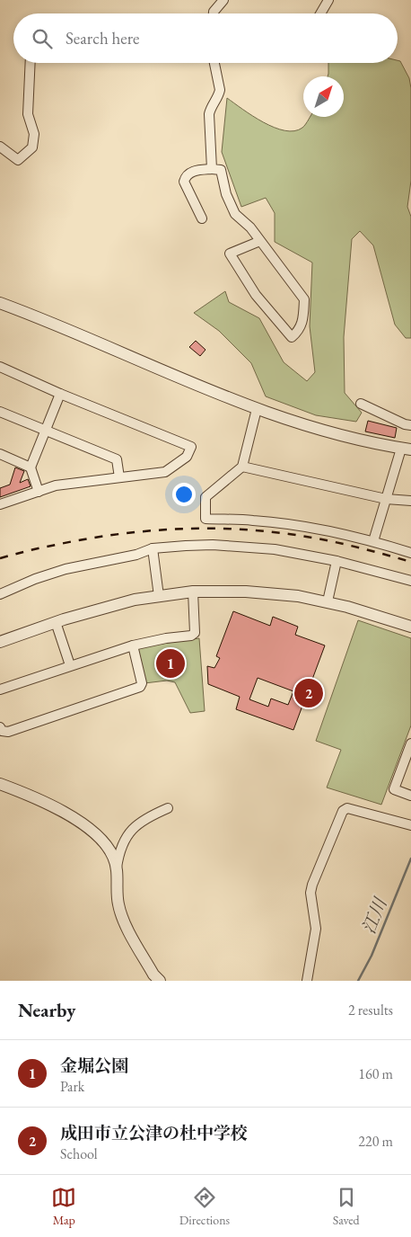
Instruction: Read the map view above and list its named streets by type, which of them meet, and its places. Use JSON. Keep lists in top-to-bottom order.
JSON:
{
  "water": ["江川"],
  "north": "top right",
  "page": {
    "search": "Search here",
    "pins": ["1", "2"],
    "heading": ["Nearby", "2 results"],
    "list": [
      {
        "mark": "1",
        "name": "金堀公園",
        "note": "Park",
        "value": "160 m"
      },
      {
        "mark": "2",
        "name": "成田市立公津の杜中学校",
        "note": "School",
        "value": "220 m"
      }
    ],
    "nav": ["Map", "Directions", "Saved"]
  }
}
